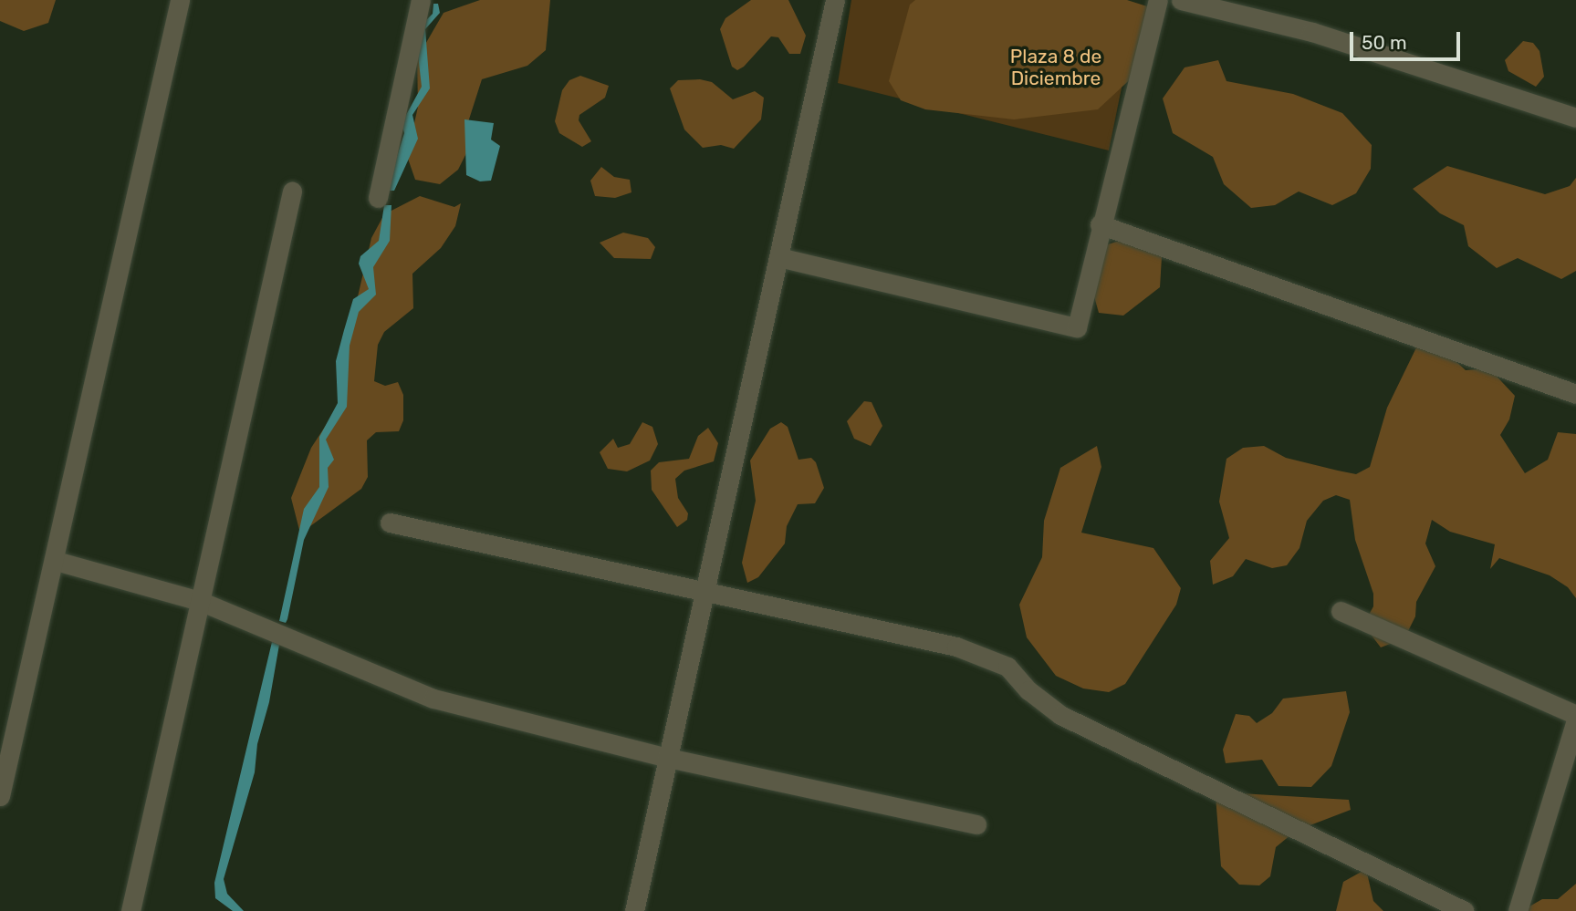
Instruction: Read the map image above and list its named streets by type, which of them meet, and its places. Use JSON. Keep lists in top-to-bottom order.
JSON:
{
  "parks": ["Plaza 8 de Diciembre"],
  "scale_bar": "50 m"
}
